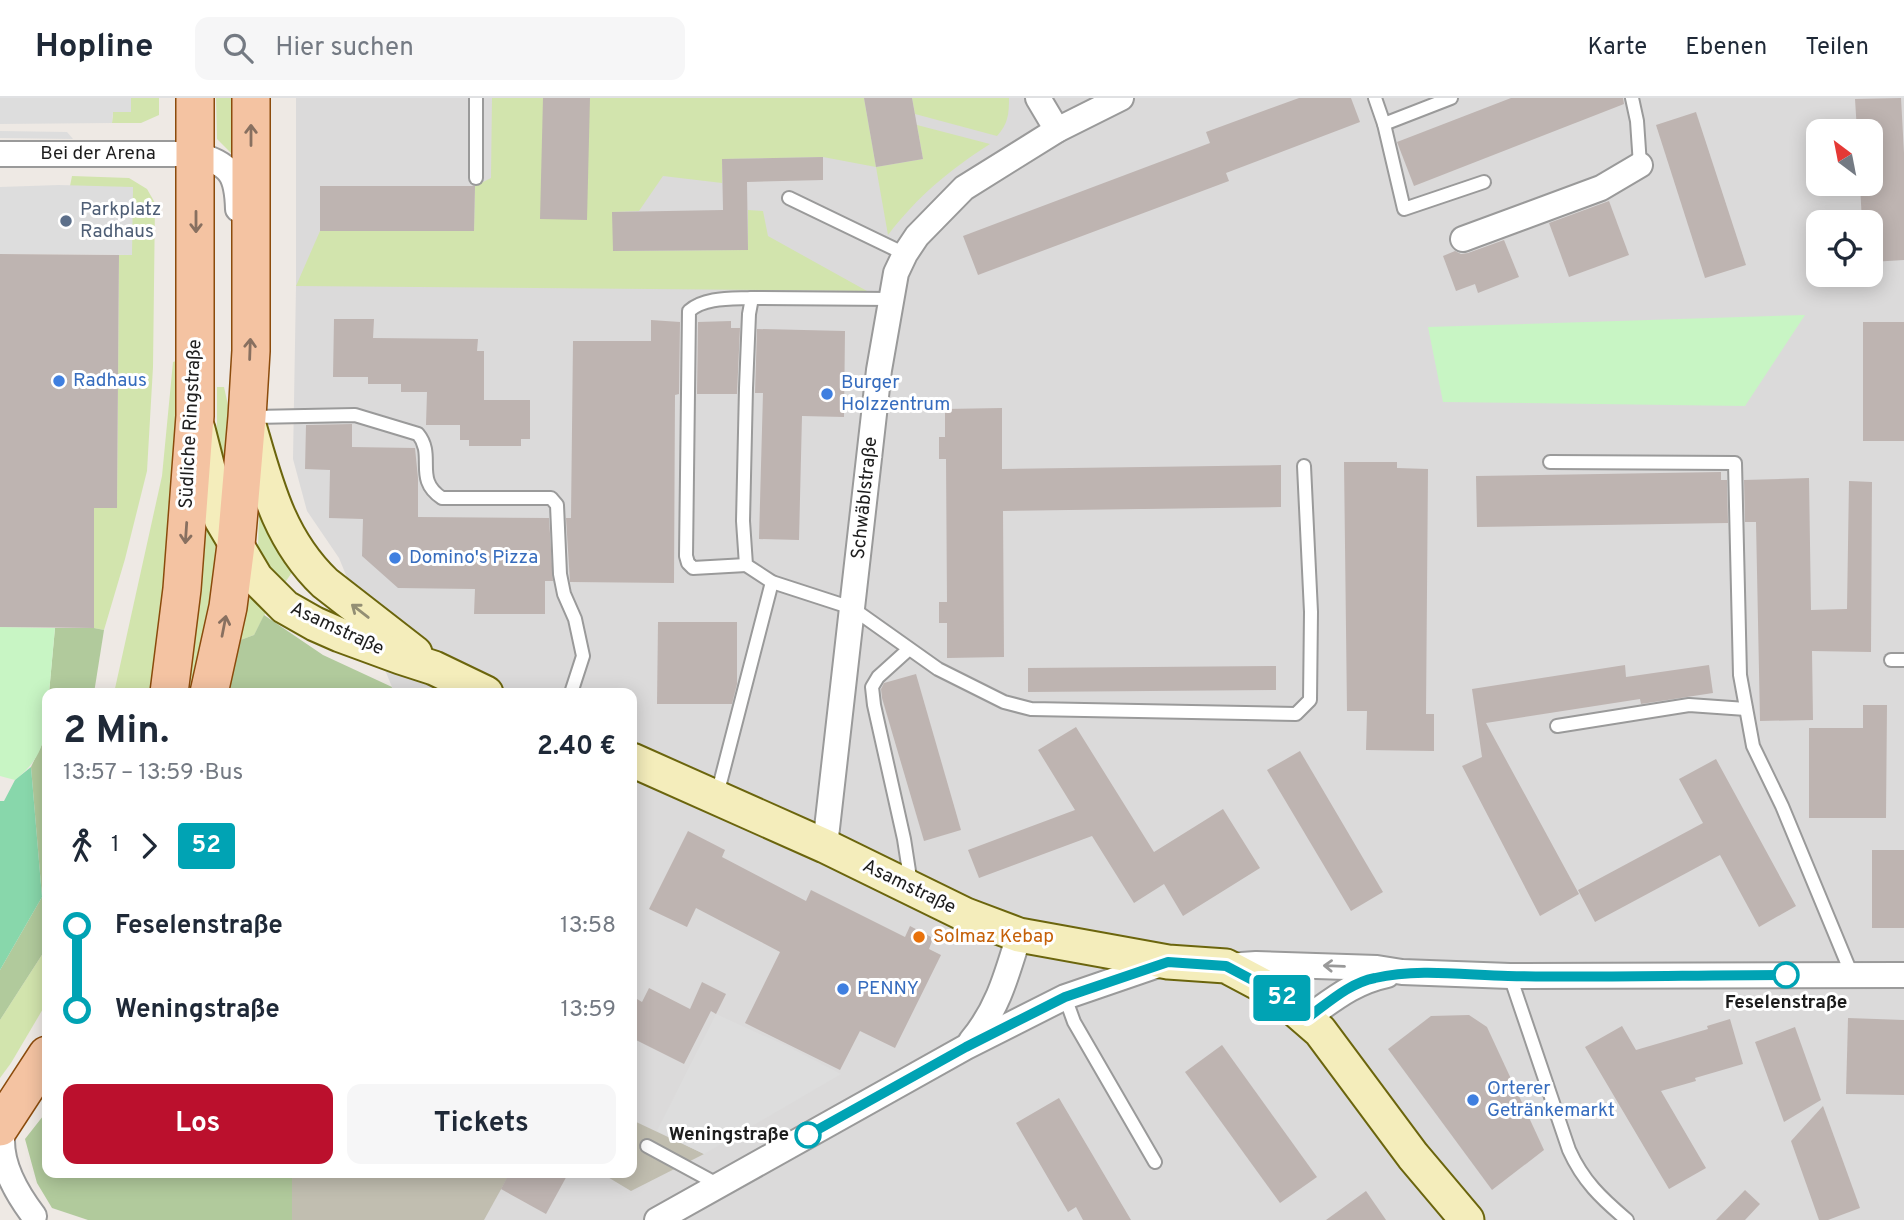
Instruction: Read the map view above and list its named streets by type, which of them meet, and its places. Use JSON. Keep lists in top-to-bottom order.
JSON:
{
  "streets": {
    "main road": ["Südliche Ringstraße"],
    "street": ["Bei der Arena", "Schwäblstraße", "Asamstraße"]
  },
  "crossings": [
    ["Bei der Arena", "Südliche Ringstraße"],
    ["Südliche Ringstraße", "Asamstraße"],
    ["Schwäblstraße", "Asamstraße"]
  ],
  "places": [
    "Parkplatz Radhaus",
    "Radhaus",
    "Burger Holzzentrum",
    "Domino's Pizza",
    "Solmaz Kebap",
    "Feselenstraße",
    "PENNY",
    "Orterer Getränkemarkt",
    "Weningstraße"
  ],
  "lines": ["bus line 52"],
  "north": "top left",
  "page": {
    "header": "Hopline",
    "search": "Hier suchen",
    "nav": ["Karte", "Ebenen", "Teilen"],
    "on_map": "52",
    "heading": ["2 Min.", "13:57 – 13:59 · Bus", "2.40 €"],
    "legs": ["1", "52"],
    "list": [
      {
        "name": "Feselenstraße",
        "value": "13:58"
      },
      {
        "name": "Weningstraße",
        "value": "13:59"
      }
    ],
    "buttons": ["Los", "Tickets"]
  }
}
